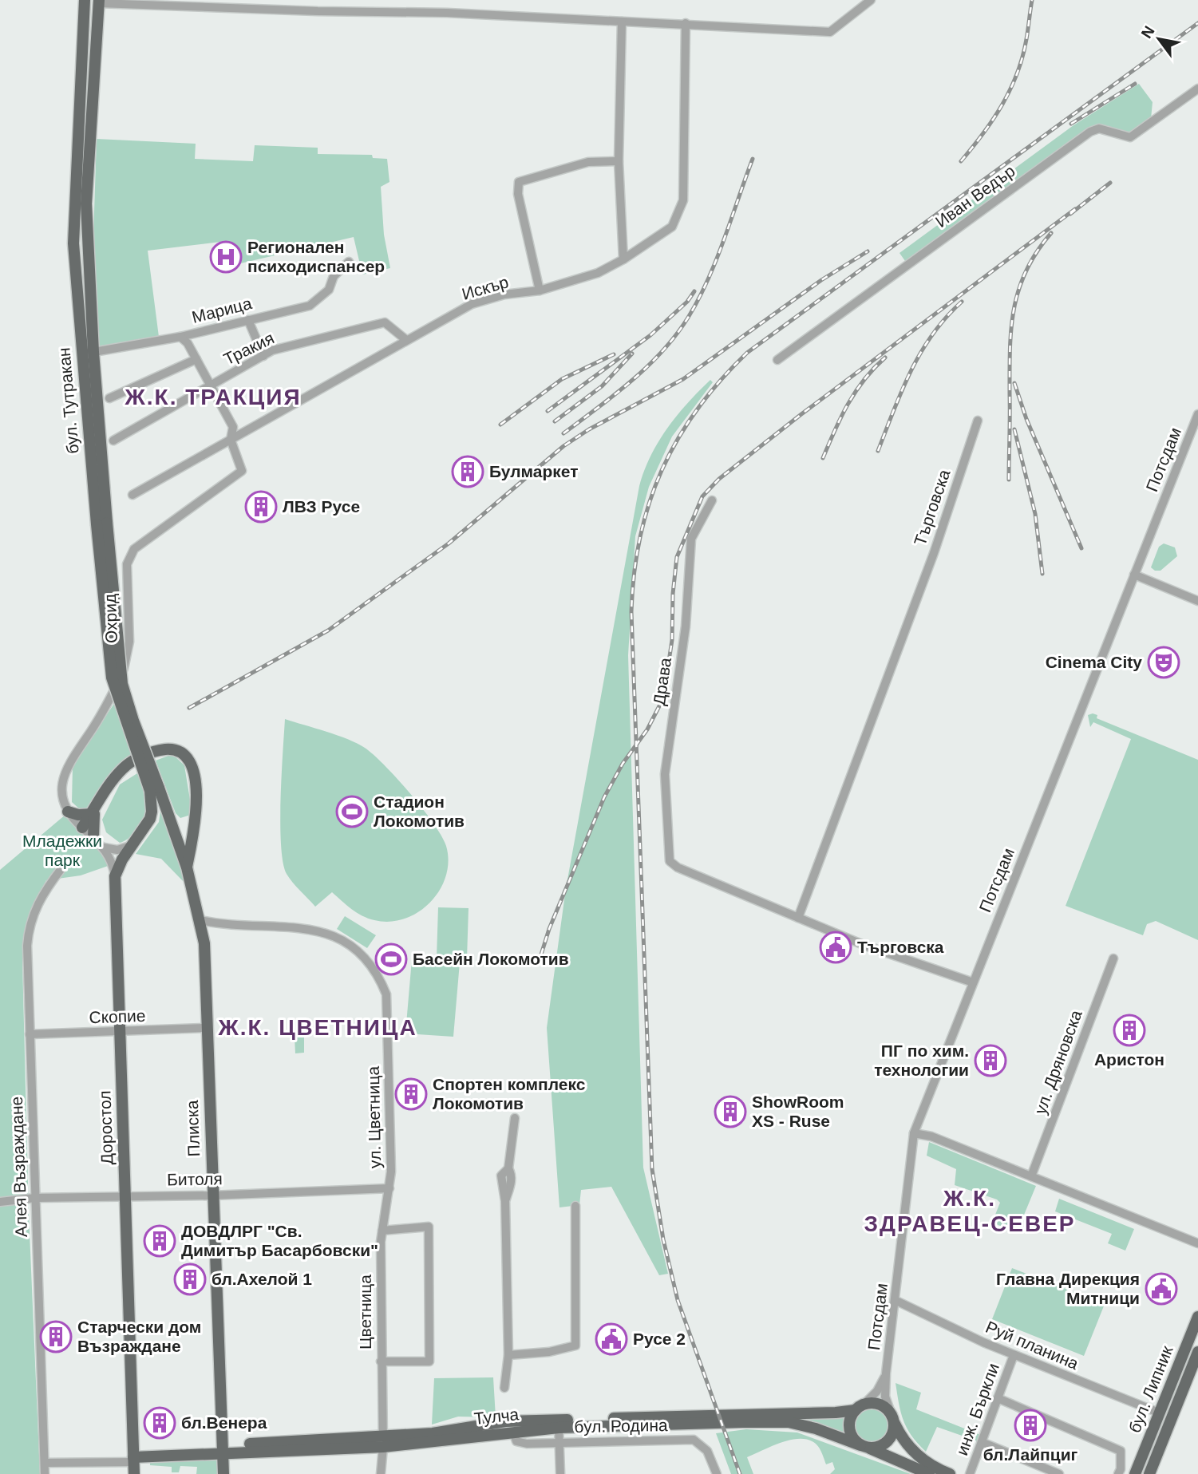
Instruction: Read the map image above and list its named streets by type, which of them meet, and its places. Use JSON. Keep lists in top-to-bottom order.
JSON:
{
  "streets": {
    "main road": [
      "бул. Тутракан",
      "Доростол",
      "Плиска",
      "бул. Липник",
      "Тулча"
    ],
    "street": [
      "Иван Ведър",
      "Искър",
      "Марица",
      "Тракия",
      "Потсдам",
      "Търговска",
      "Охрид",
      "Драва",
      "Скопие",
      "ул. Дряновска",
      "ул. Цветница",
      "Алея Възраждане",
      "Битоля",
      "Цветница",
      "Руй планина",
      "инж. Бъркли",
      "бул. Родина"
    ]
  },
  "crossings": [
    ["Искър", "Тракия"],
    ["Искър", "Охрид"],
    ["Марица", "бул. Тутракан"],
    ["бул. Тутракан", "Доростол"],
    ["бул. Тутракан", "Плиска"],
    ["Потсдам", "Руй планина"],
    ["Потсдам", "Тулча"],
    ["Търговска", "Драва"],
    ["Скопие", "Доростол"],
    ["Скопие", "Плиска"],
    ["Скопие", "Алея Възраждане"],
    ["ул. Цветница", "Плиска"],
    ["ул. Цветница", "Битоля"],
    ["ул. Цветница", "Цветница"],
    ["Доростол", "Плиска"],
    ["Доростол", "Битоля"],
    ["Доростол", "Тулча"],
    ["Плиска", "Битоля"],
    ["Плиска", "Тулча"],
    ["Алея Възраждане", "Битоля"],
    ["Битоля", "Цветница"],
    ["Цветница", "Тулча"],
    ["Руй планина", "бул. Липник"],
    ["Руй планина", "инж. Бъркли"],
    ["Тулча", "бул. Родина"]
  ],
  "districts": ["Ж.К. ТРАКЦИЯ", "Ж.К. ЦВЕТНИЦА", "Ж.К. ЗДРАВЕЦ-СЕВЕР"],
  "parks": ["Младежки парк"],
  "places": {
    "hospital": ["Регионален психодиспансер"],
    "building": [
      "Булмаркет",
      "ЛВЗ Русе",
      "Аристон",
      "ПГ по хим. технологии",
      "Спортен комплекс Локомотив",
      "ShowRoom XS - Ruse",
      "ДОВДЛРГ \"Св. Димитър Басарбовски\"",
      "бл.Ахелой 1",
      "Старчески дом Възраждане",
      "бл.Венера",
      "бл.Лайпциг"
    ],
    "theatre": ["Cinema City"],
    "sports": ["Стадион Локомотив", "Басейн Локомотив"],
    "public building": ["Търговска", "Главна Дирекция Митници", "Русе 2"]
  },
  "north": "top left"
}
